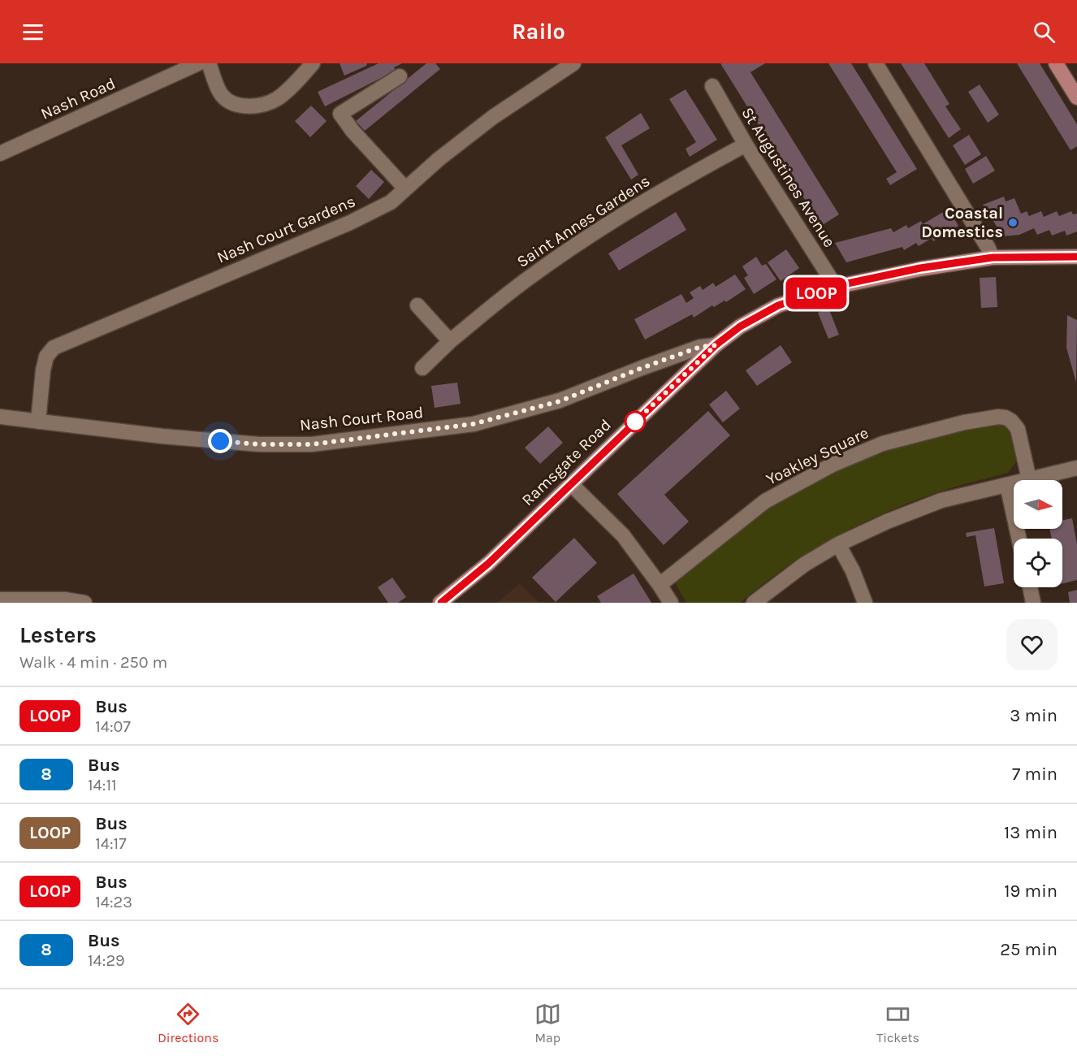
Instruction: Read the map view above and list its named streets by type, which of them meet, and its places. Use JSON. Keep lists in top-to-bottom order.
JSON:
{
  "streets": {
    "main road": ["Ramsgate Road"],
    "street": [
      "Nash Road",
      "St Augustines Avenue",
      "Saint Annes Gardens",
      "Nash Court Gardens",
      "Nash Court Road",
      "Yoakley Square"
    ]
  },
  "crossings": [
    ["St Augustines Avenue", "Saint Annes Gardens"],
    ["St Augustines Avenue", "Ramsgate Road"],
    ["Nash Court Gardens", "Nash Court Road"],
    ["Nash Court Road", "Ramsgate Road"]
  ],
  "places": ["Coastal Domestics"],
  "lines": ["bus line LOOP"],
  "north": "right",
  "page": {
    "header": "Railo",
    "on_map": "LOOP",
    "heading": ["Lesters", "Walk · 4 min · 250 m"],
    "list": [
      {
        "mark": "LOOP",
        "name": "Bus",
        "note": "14:07",
        "value": "3 min"
      },
      {
        "mark": "8",
        "name": "Bus",
        "note": "14:11",
        "value": "7 min"
      },
      {
        "mark": "LOOP",
        "name": "Bus",
        "note": "14:17",
        "value": "13 min"
      },
      {
        "mark": "LOOP",
        "name": "Bus",
        "note": "14:23",
        "value": "19 min"
      },
      {
        "mark": "8",
        "name": "Bus",
        "note": "14:29",
        "value": "25 min"
      }
    ],
    "tabs": ["Directions", "Map", "Tickets"]
  }
}
